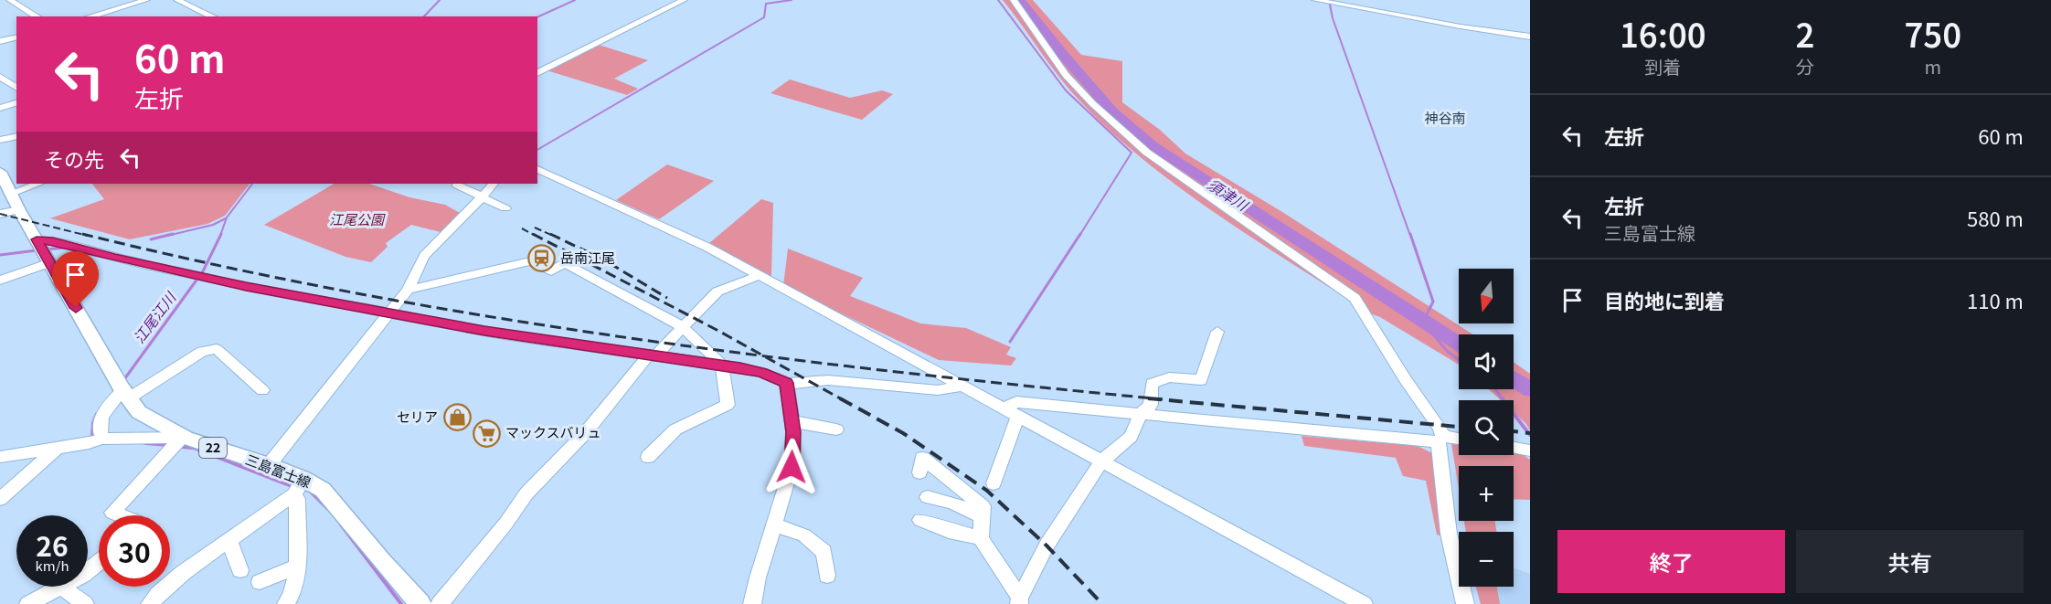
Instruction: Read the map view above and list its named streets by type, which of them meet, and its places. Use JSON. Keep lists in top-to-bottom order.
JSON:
{
  "streets": {
    "main road": ["22", "三島富士線"]
  },
  "districts": ["神谷南"],
  "water": ["須津川", "江尾江川"],
  "parks": ["江尾公園"],
  "places": {
    "station": ["岳南江尾"],
    "shop": ["セリア"],
    "supermarket": ["マックスバリュ"]
  },
  "north": "bottom",
  "page": {
    "eta": [
      "16:00",
      "到着",
      "2",
      "分",
      "750",
      "m"
    ],
    "turn": ["60 m", "左折"],
    "list": [
      {
        "name": "左折",
        "value": "60 m"
      },
      {
        "name": "左折",
        "note": "三島富士線",
        "value": "580 m"
      },
      {
        "name": "目的地に到着",
        "value": "110 m"
      }
    ],
    "then": "その先",
    "map_buttons": ["+", "−"],
    "speed": "26 km/h",
    "limit": "30",
    "buttons": ["終了", "共有"]
  }
}
